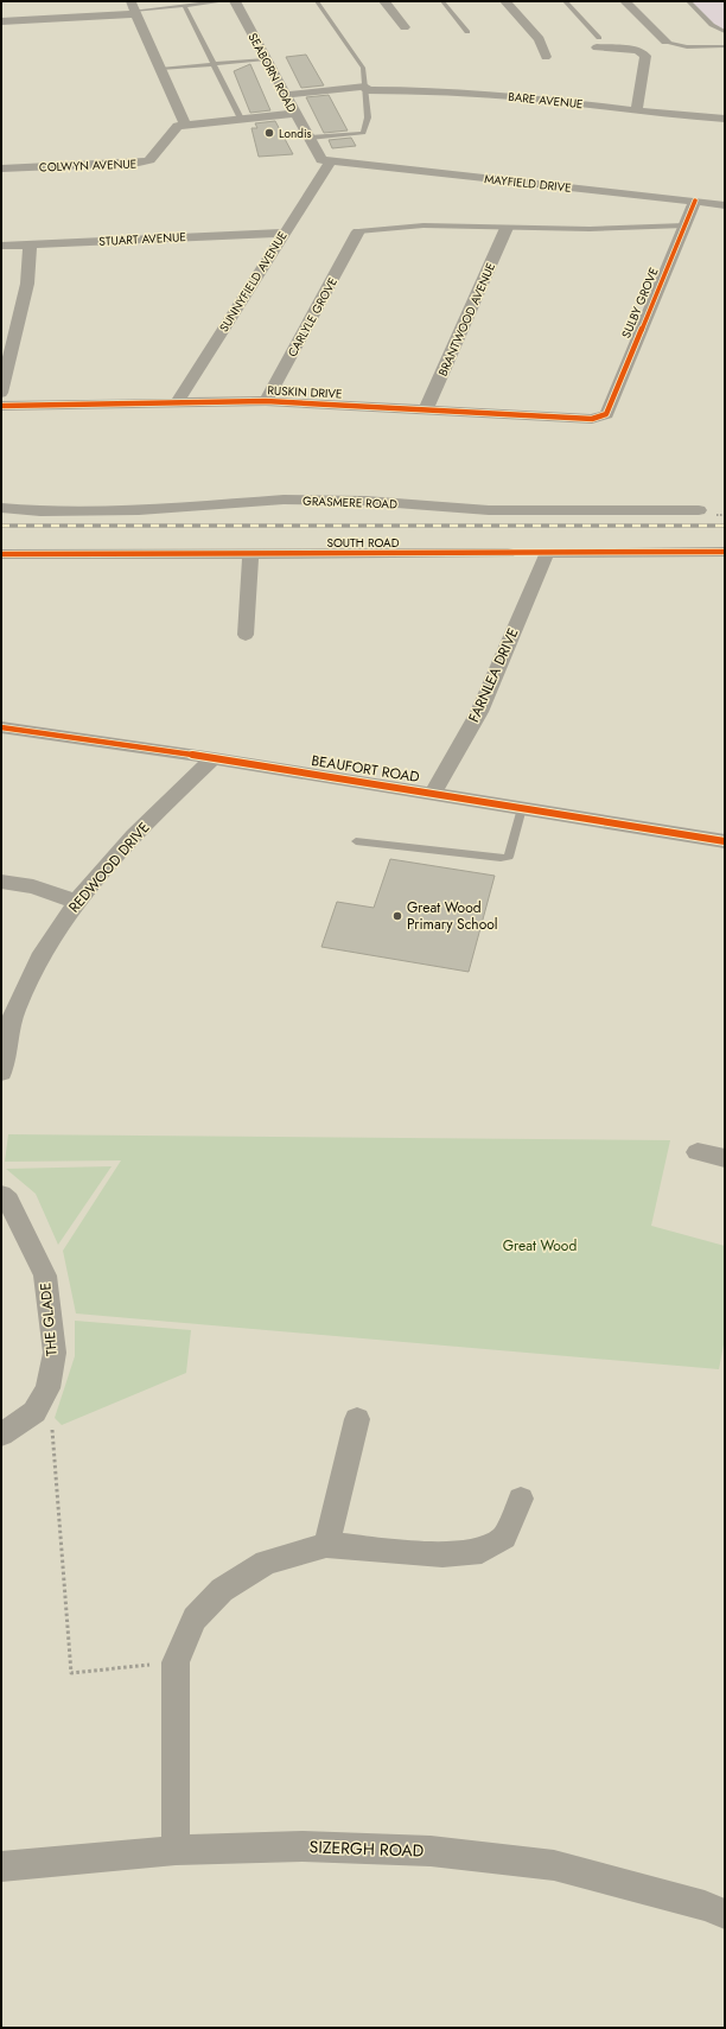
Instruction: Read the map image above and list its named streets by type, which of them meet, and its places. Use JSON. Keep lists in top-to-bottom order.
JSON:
{
  "streets": {
    "street": [
      "SEABORN ROAD",
      "BARE AVENUE",
      "COLWYN AVENUE",
      "MAYFIELD DRIVE",
      "STUART AVENUE",
      "SUNNYFIELD AVENUE",
      "SULBY GROVE",
      "CARLYLE GROVE",
      "BRANTWOOD AVENUE",
      "RUSKIN DRIVE",
      "GRASMERE ROAD",
      "SOUTH ROAD",
      "FARNLEA DRIVE",
      "BEAUFORT ROAD",
      "REDWOOD DRIVE",
      "THE GLADE",
      "SIZERGH ROAD"
    ]
  },
  "crossings": [
    ["SEABORN ROAD", "BARE AVENUE"],
    ["SEABORN ROAD", "MAYFIELD DRIVE"],
    ["SEABORN ROAD", "SUNNYFIELD AVENUE"],
    ["MAYFIELD DRIVE", "SUNNYFIELD AVENUE"],
    ["MAYFIELD DRIVE", "SULBY GROVE"],
    ["STUART AVENUE", "SUNNYFIELD AVENUE"],
    ["SUNNYFIELD AVENUE", "RUSKIN DRIVE"],
    ["SULBY GROVE", "RUSKIN DRIVE"],
    ["CARLYLE GROVE", "RUSKIN DRIVE"],
    ["BRANTWOOD AVENUE", "RUSKIN DRIVE"],
    ["FARNLEA DRIVE", "BEAUFORT ROAD"],
    ["BEAUFORT ROAD", "REDWOOD DRIVE"]
  ],
  "parks": ["Great Wood"],
  "places": ["Londis", "Great Wood Primary School"]
}
